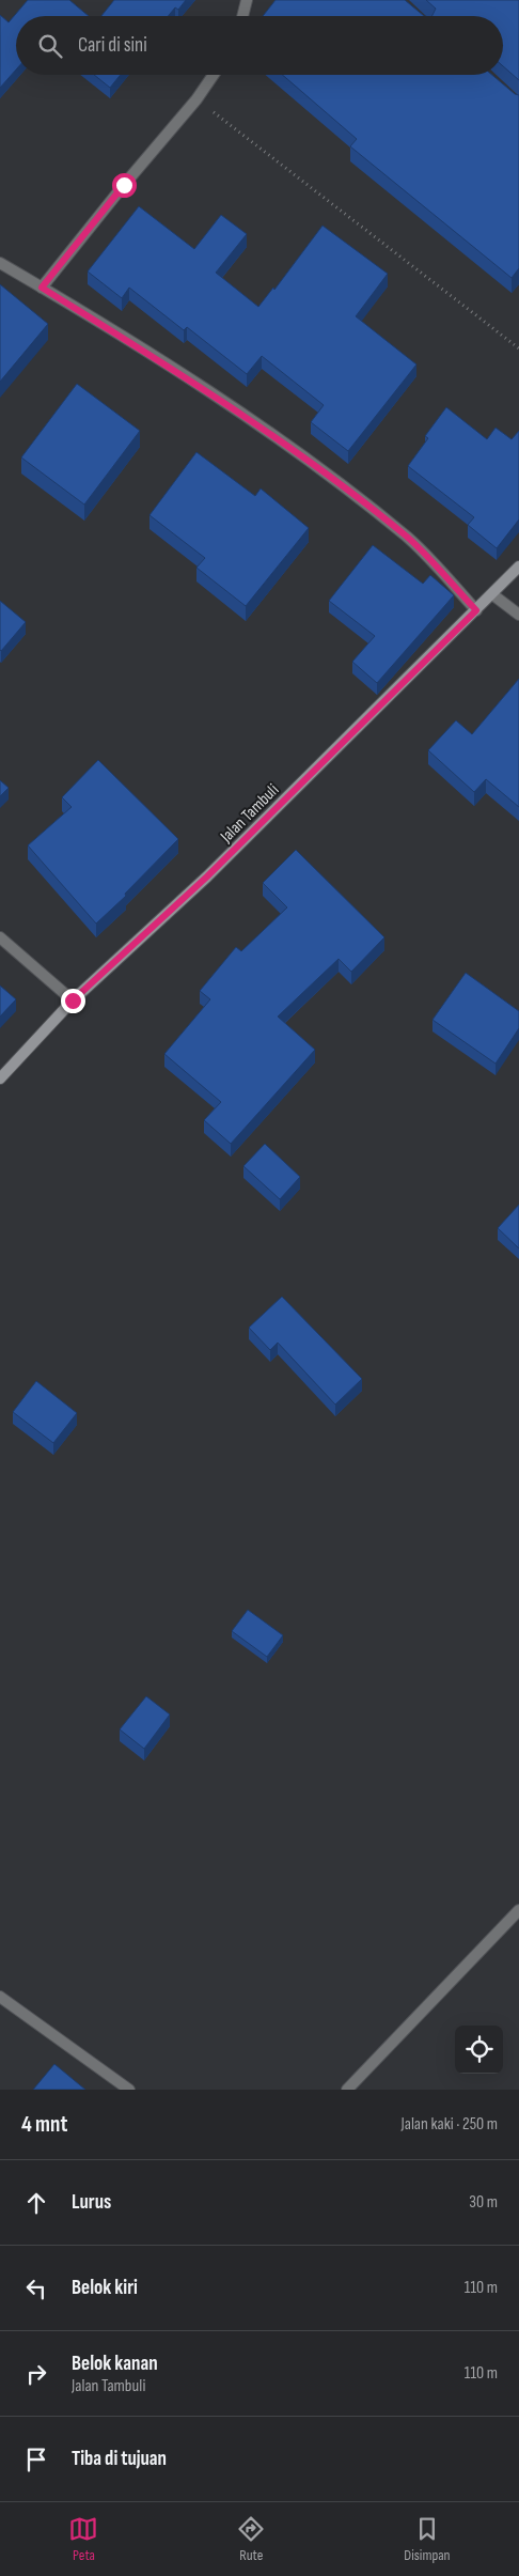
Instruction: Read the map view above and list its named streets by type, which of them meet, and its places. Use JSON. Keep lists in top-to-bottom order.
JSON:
{
  "streets": {
    "street": ["Jalan Tambuli"]
  },
  "page": {
    "search": "Cari di sini",
    "heading": ["4 mnt", "Jalan kaki · 250 m"],
    "list": [
      ["Lurus", "30 m"],
      ["Belok kiri", "110 m"],
      ["Belok kanan", "Jalan Tambuli", "110 m"],
      "Tiba di tujuan"
    ],
    "nav": ["Peta", "Rute", "Disimpan"]
  }
}
